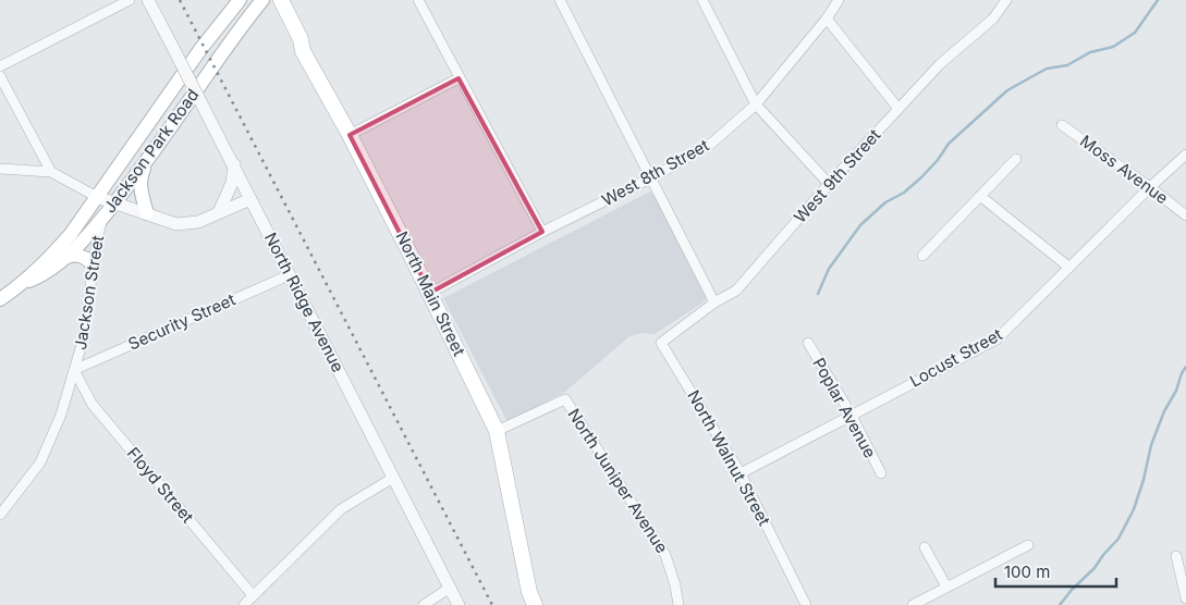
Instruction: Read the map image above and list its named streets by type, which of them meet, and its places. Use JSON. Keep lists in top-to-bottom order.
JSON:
{
  "streets": {
    "main road": ["Jackson Park Road", "North Main Street"],
    "street": [
      "Moss Avenue",
      "West 8th Street",
      "West 9th Street",
      "Jackson Street",
      "North Ridge Avenue",
      "Security Street",
      "Locust Street",
      "Poplar Avenue",
      "North Walnut Street",
      "North Juniper Avenue",
      "Floyd Street"
    ]
  },
  "crossings": [
    ["Jackson Park Road", "Jackson Street"],
    ["Moss Avenue", "Locust Street"],
    ["West 8th Street", "North Main Street"],
    ["West 9th Street", "North Walnut Street"],
    ["Jackson Street", "Security Street"],
    ["Jackson Street", "Floyd Street"],
    ["North Main Street", "North Juniper Avenue"],
    ["North Ridge Avenue", "Security Street"],
    ["Security Street", "Floyd Street"],
    ["Locust Street", "Poplar Avenue"],
    ["Locust Street", "North Walnut Street"]
  ],
  "scale_bar": "100 m"
}
